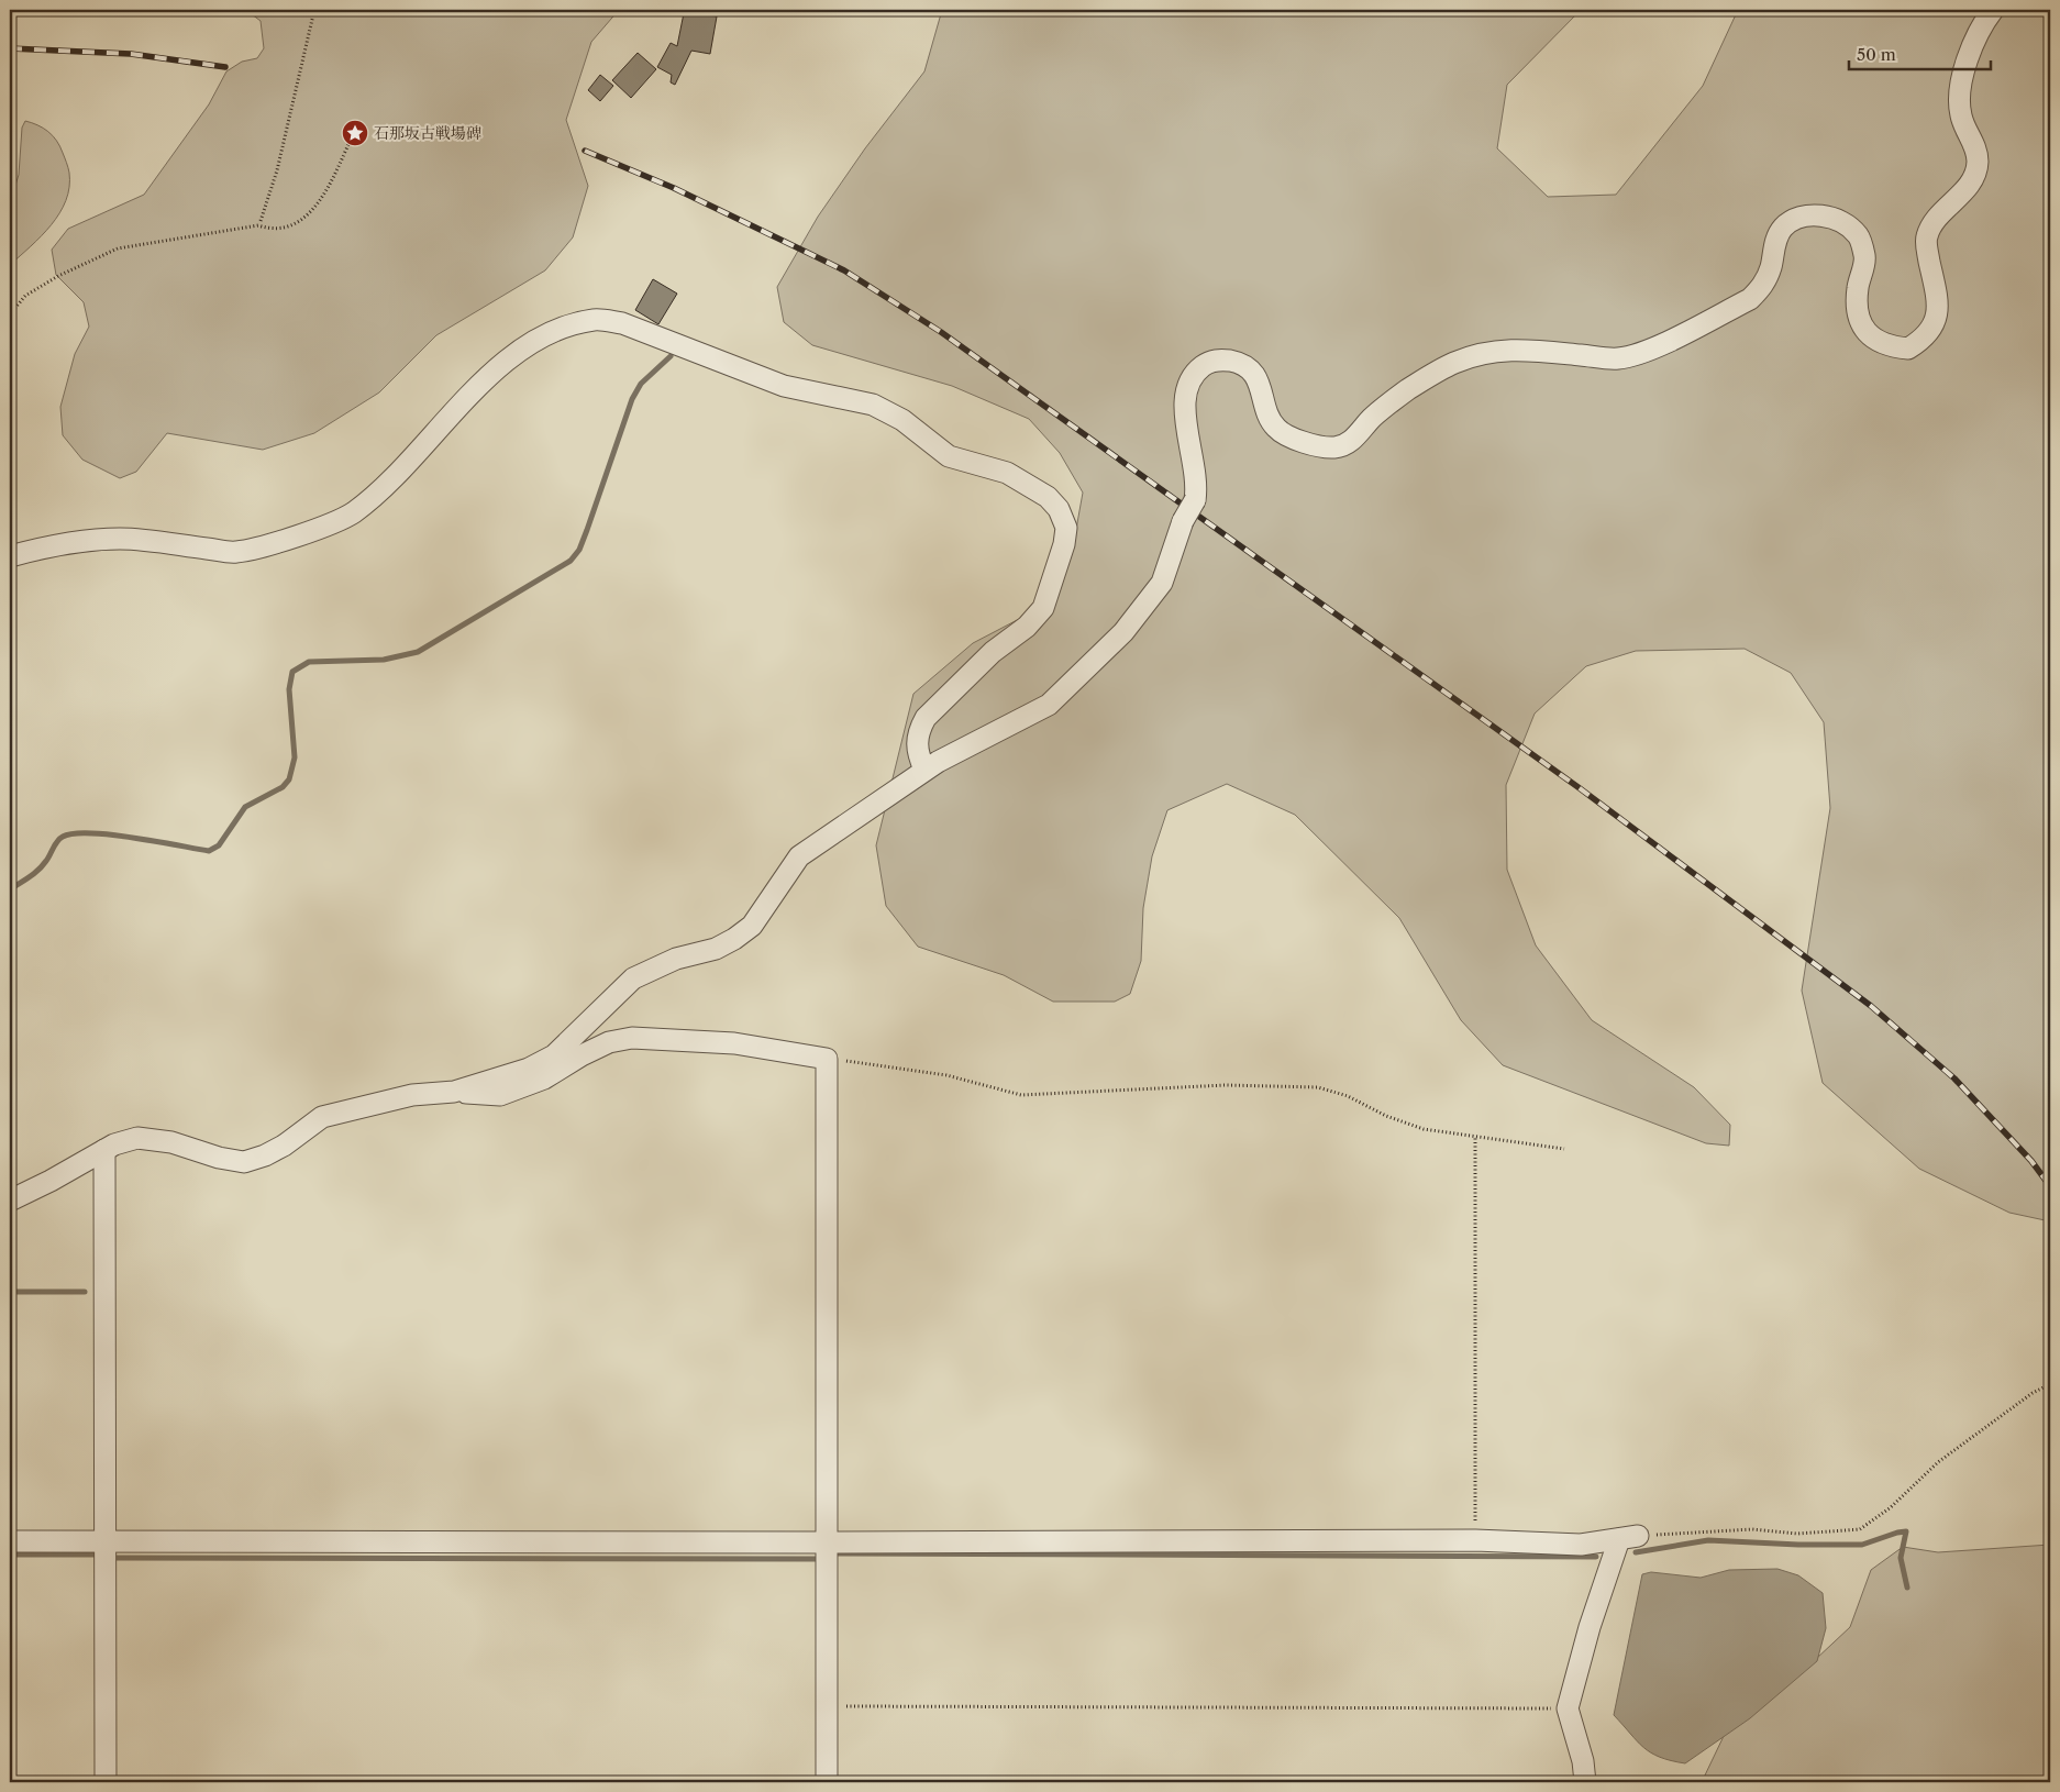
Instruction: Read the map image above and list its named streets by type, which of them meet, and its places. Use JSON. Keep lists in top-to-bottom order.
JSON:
{
  "places": {
    "place": ["石那坂古戦場碑"]
  },
  "scale_bar": "50 m"
}
